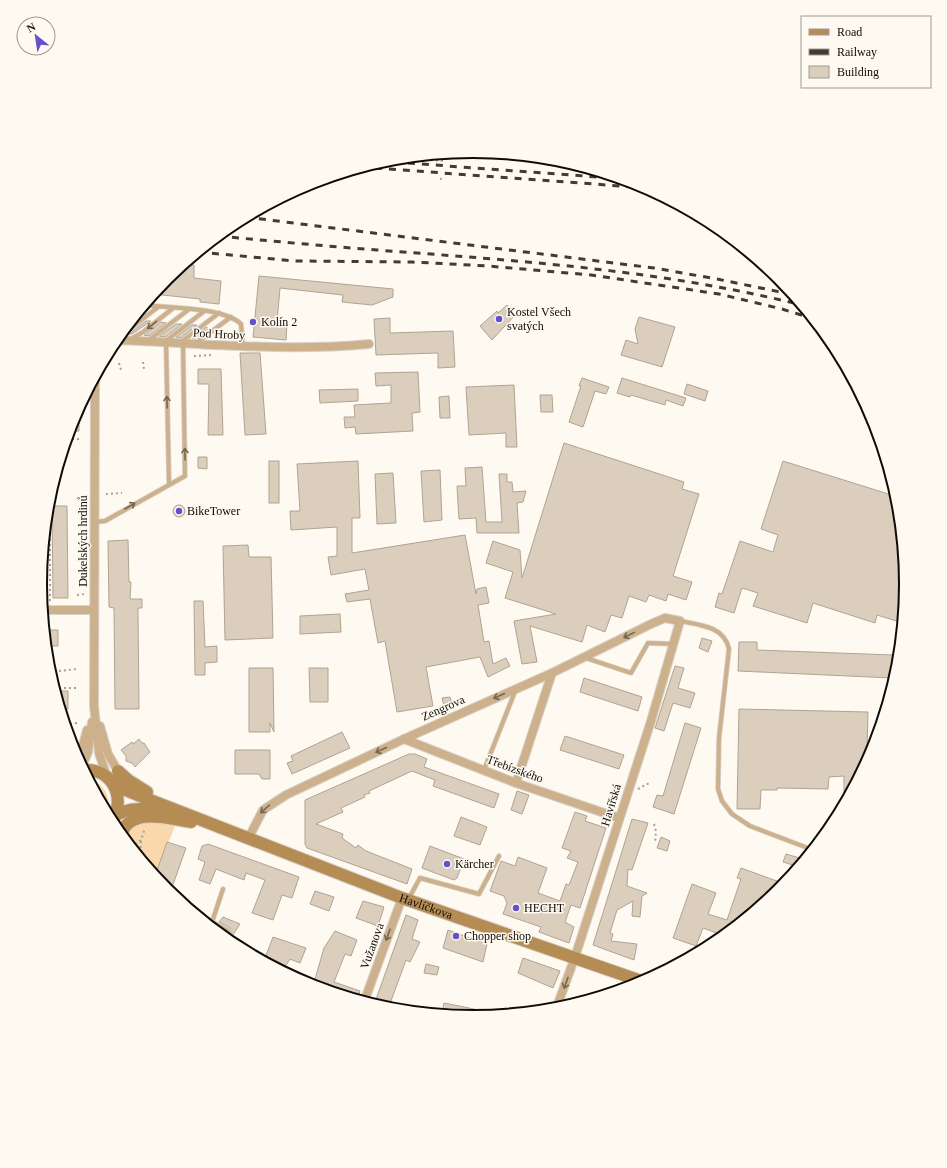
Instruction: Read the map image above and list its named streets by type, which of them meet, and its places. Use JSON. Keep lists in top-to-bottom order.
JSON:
{
  "streets": {
    "street": [
      "Pod Hroby",
      "Dukelských hrdinů",
      "Zengrova",
      "Třebízského",
      "Havířská",
      "Havlíčkova",
      "Vužanova"
    ]
  },
  "crossings": [
    ["Dukelských hrdinů", "Havlíčkova"],
    ["Zengrova", "Třebízského"],
    ["Zengrova", "Havířská"],
    ["Zengrova", "Havlíčkova"],
    ["Třebízského", "Havířská"],
    ["Havířská", "Havlíčkova"],
    ["Havlíčkova", "Vužanova"]
  ],
  "one_way": ["Zengrova", "Vužanova"],
  "places": [
    "Kostel Všech svatých",
    "Kolín 2",
    "BikeTower",
    "Kärcher",
    "HECHT",
    "Chopper shop"
  ],
  "legend": ["Road", "Railway", "Building"],
  "north": "top left"
}
